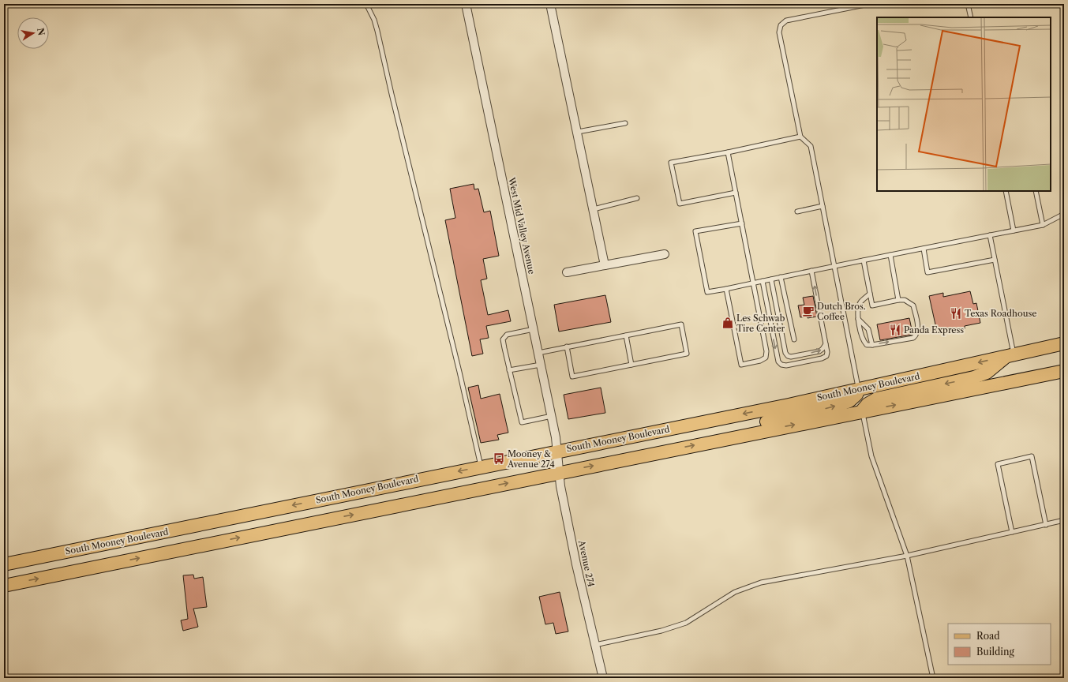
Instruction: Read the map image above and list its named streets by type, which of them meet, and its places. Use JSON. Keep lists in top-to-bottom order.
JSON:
{
  "streets": {
    "main road": ["South Mooney Boulevard"],
    "street": ["West Mid Valley Avenue", "Avenue 274"]
  },
  "crossings": [
    ["West Mid Valley Avenue", "South Mooney Boulevard"],
    ["West Mid Valley Avenue", "Avenue 274"],
    ["South Mooney Boulevard", "Avenue 274"]
  ],
  "places": {
    "cafe": ["Dutch Bros. Coffee"],
    "restaurant": ["Texas Roadhouse", "Panda Express"],
    "shop": ["Les Schwab Tire Center"],
    "bus stop": ["Mooney & Avenue 274"]
  },
  "legend": ["Road", "Building"],
  "north": "right"
}
